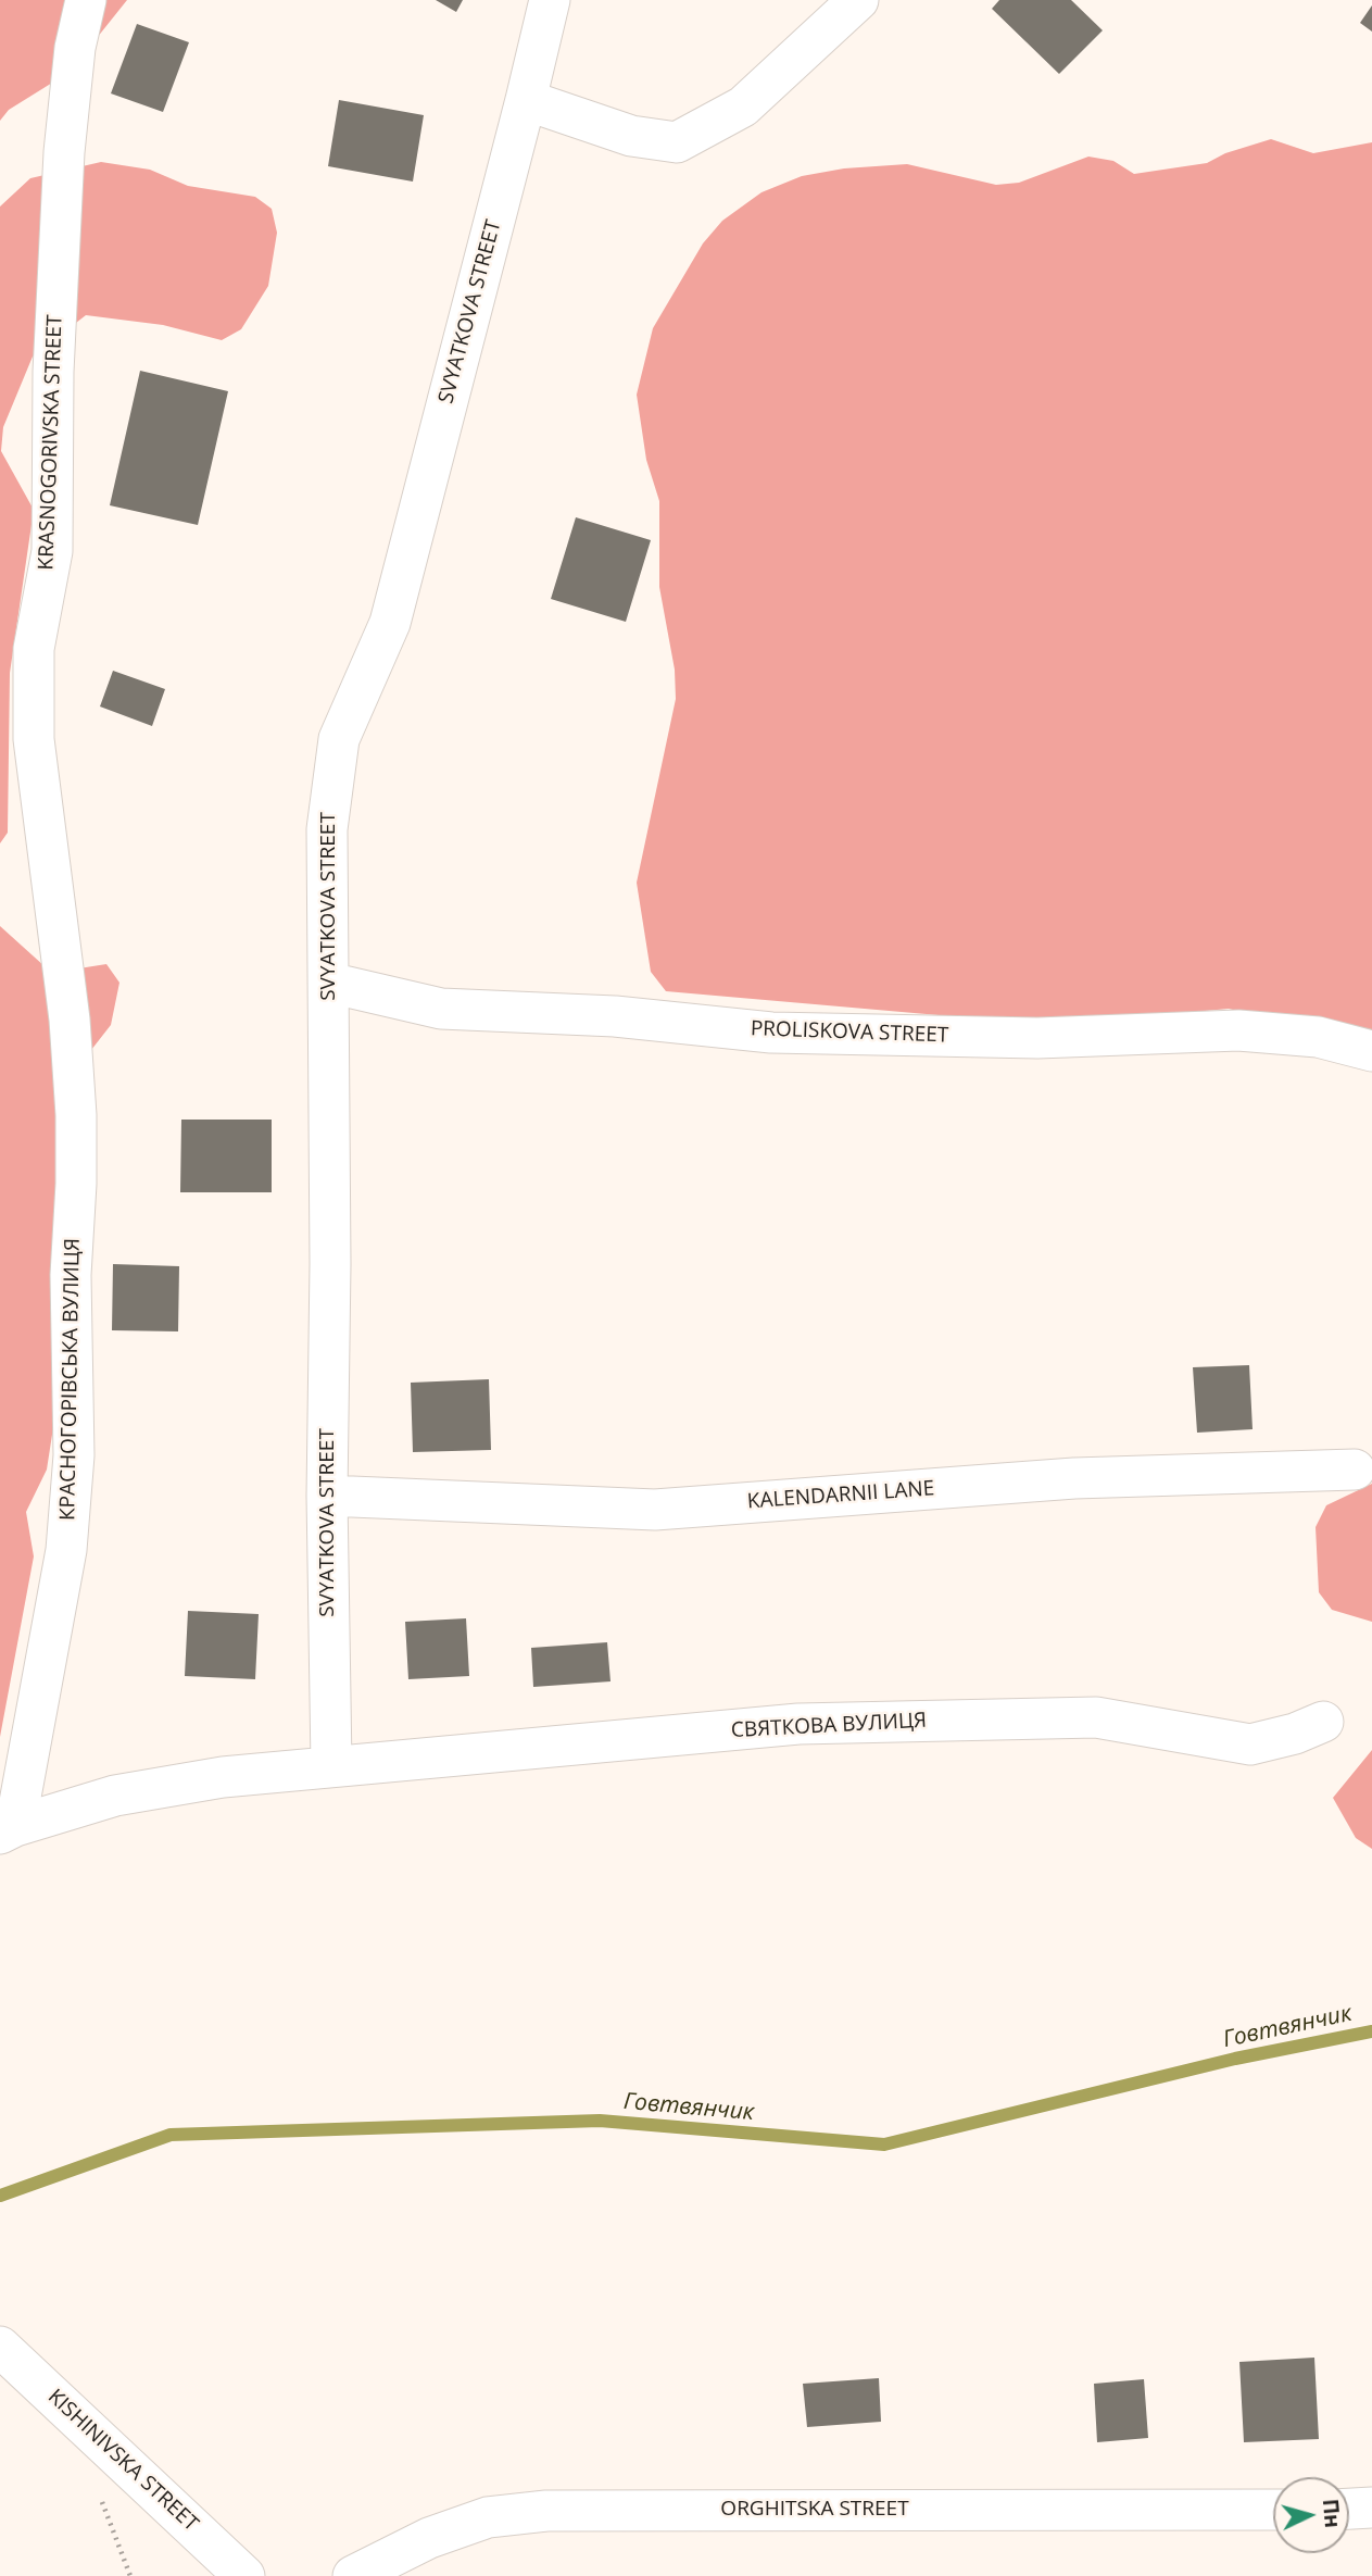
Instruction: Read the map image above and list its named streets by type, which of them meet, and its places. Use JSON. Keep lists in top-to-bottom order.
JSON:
{
  "streets": {
    "street": [
      "SVYATKOVA STREET",
      "KRASNOGORIVSKA STREET",
      "PROLISKOVA STREET",
      "KALENDARNII LANE",
      "СВЯТКОВА ВУЛИЦЯ",
      "KISHINIVSKA STREET",
      "ORGHITSKA STREET"
    ]
  },
  "crossings": [
    ["SVYATKOVA STREET", "PROLISKOVA STREET"],
    ["SVYATKOVA STREET", "KALENDARNII LANE"],
    ["SVYATKOVA STREET", "СВЯТКОВА ВУЛИЦЯ"],
    ["KRASNOGORIVSKA STREET", "СВЯТКОВА ВУЛИЦЯ"]
  ],
  "water": ["Говтвянчик"],
  "north": "right"
}
